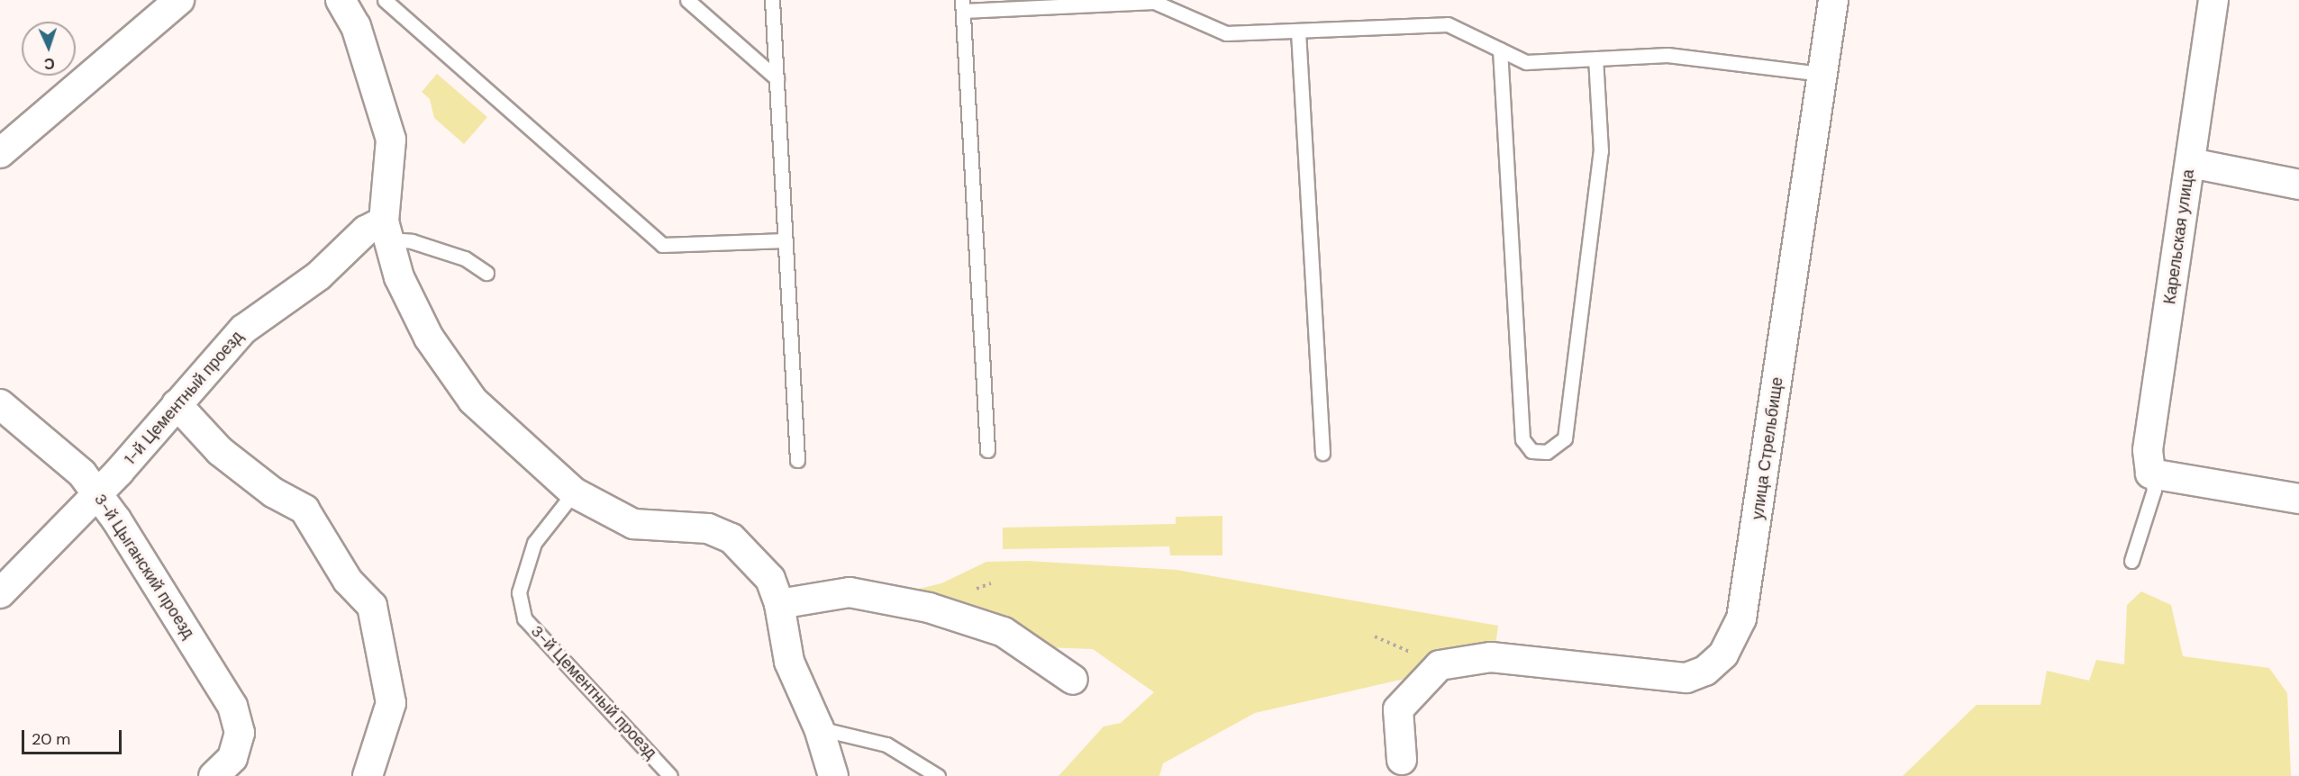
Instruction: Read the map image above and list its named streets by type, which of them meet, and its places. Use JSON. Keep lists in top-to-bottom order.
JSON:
{
  "streets": {
    "street": [
      "Карельская улица",
      "1-й Цементный проезд",
      "улица Стрельбище",
      "3-й Цыганский проезд"
    ],
    "lane": ["3-й Цементный проезд"]
  },
  "crossings": [
    ["1-й Цементный проезд", "3-й Цыганский проезд"]
  ],
  "scale_bar": "20 m",
  "north": "bottom"
}
